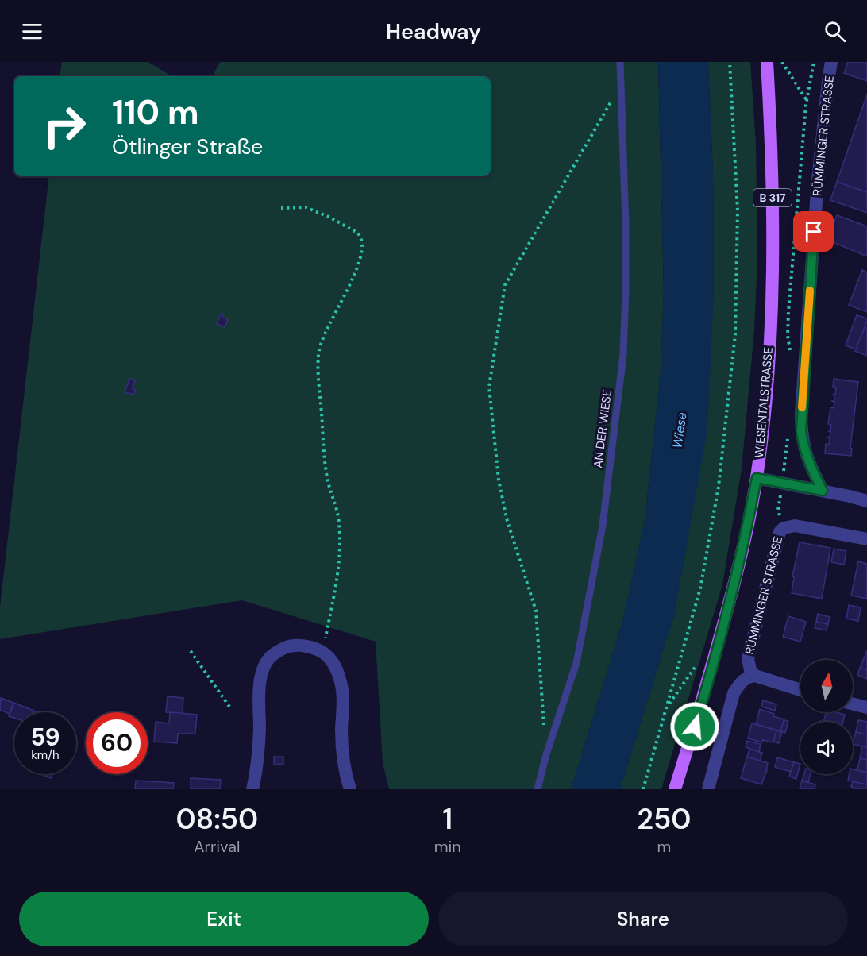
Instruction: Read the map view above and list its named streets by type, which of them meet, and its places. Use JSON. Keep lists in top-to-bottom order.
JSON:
{
  "streets": {
    "main road": ["B 317", "WIESENTALSTRASSE"],
    "street": ["RÜMMINGER STRASSE"],
    "lane": ["AN DER WIESE"]
  },
  "water": ["Wiese"],
  "north": "top",
  "page": {
    "header": "Headway",
    "turn": ["110 m", "Ötlinger Straße"],
    "speed": "59 km/h",
    "limit": "60",
    "eta": [
      "08:50",
      "Arrival",
      "1",
      "min",
      "250",
      "m"
    ],
    "buttons": ["Exit", "Share"]
  }
}
